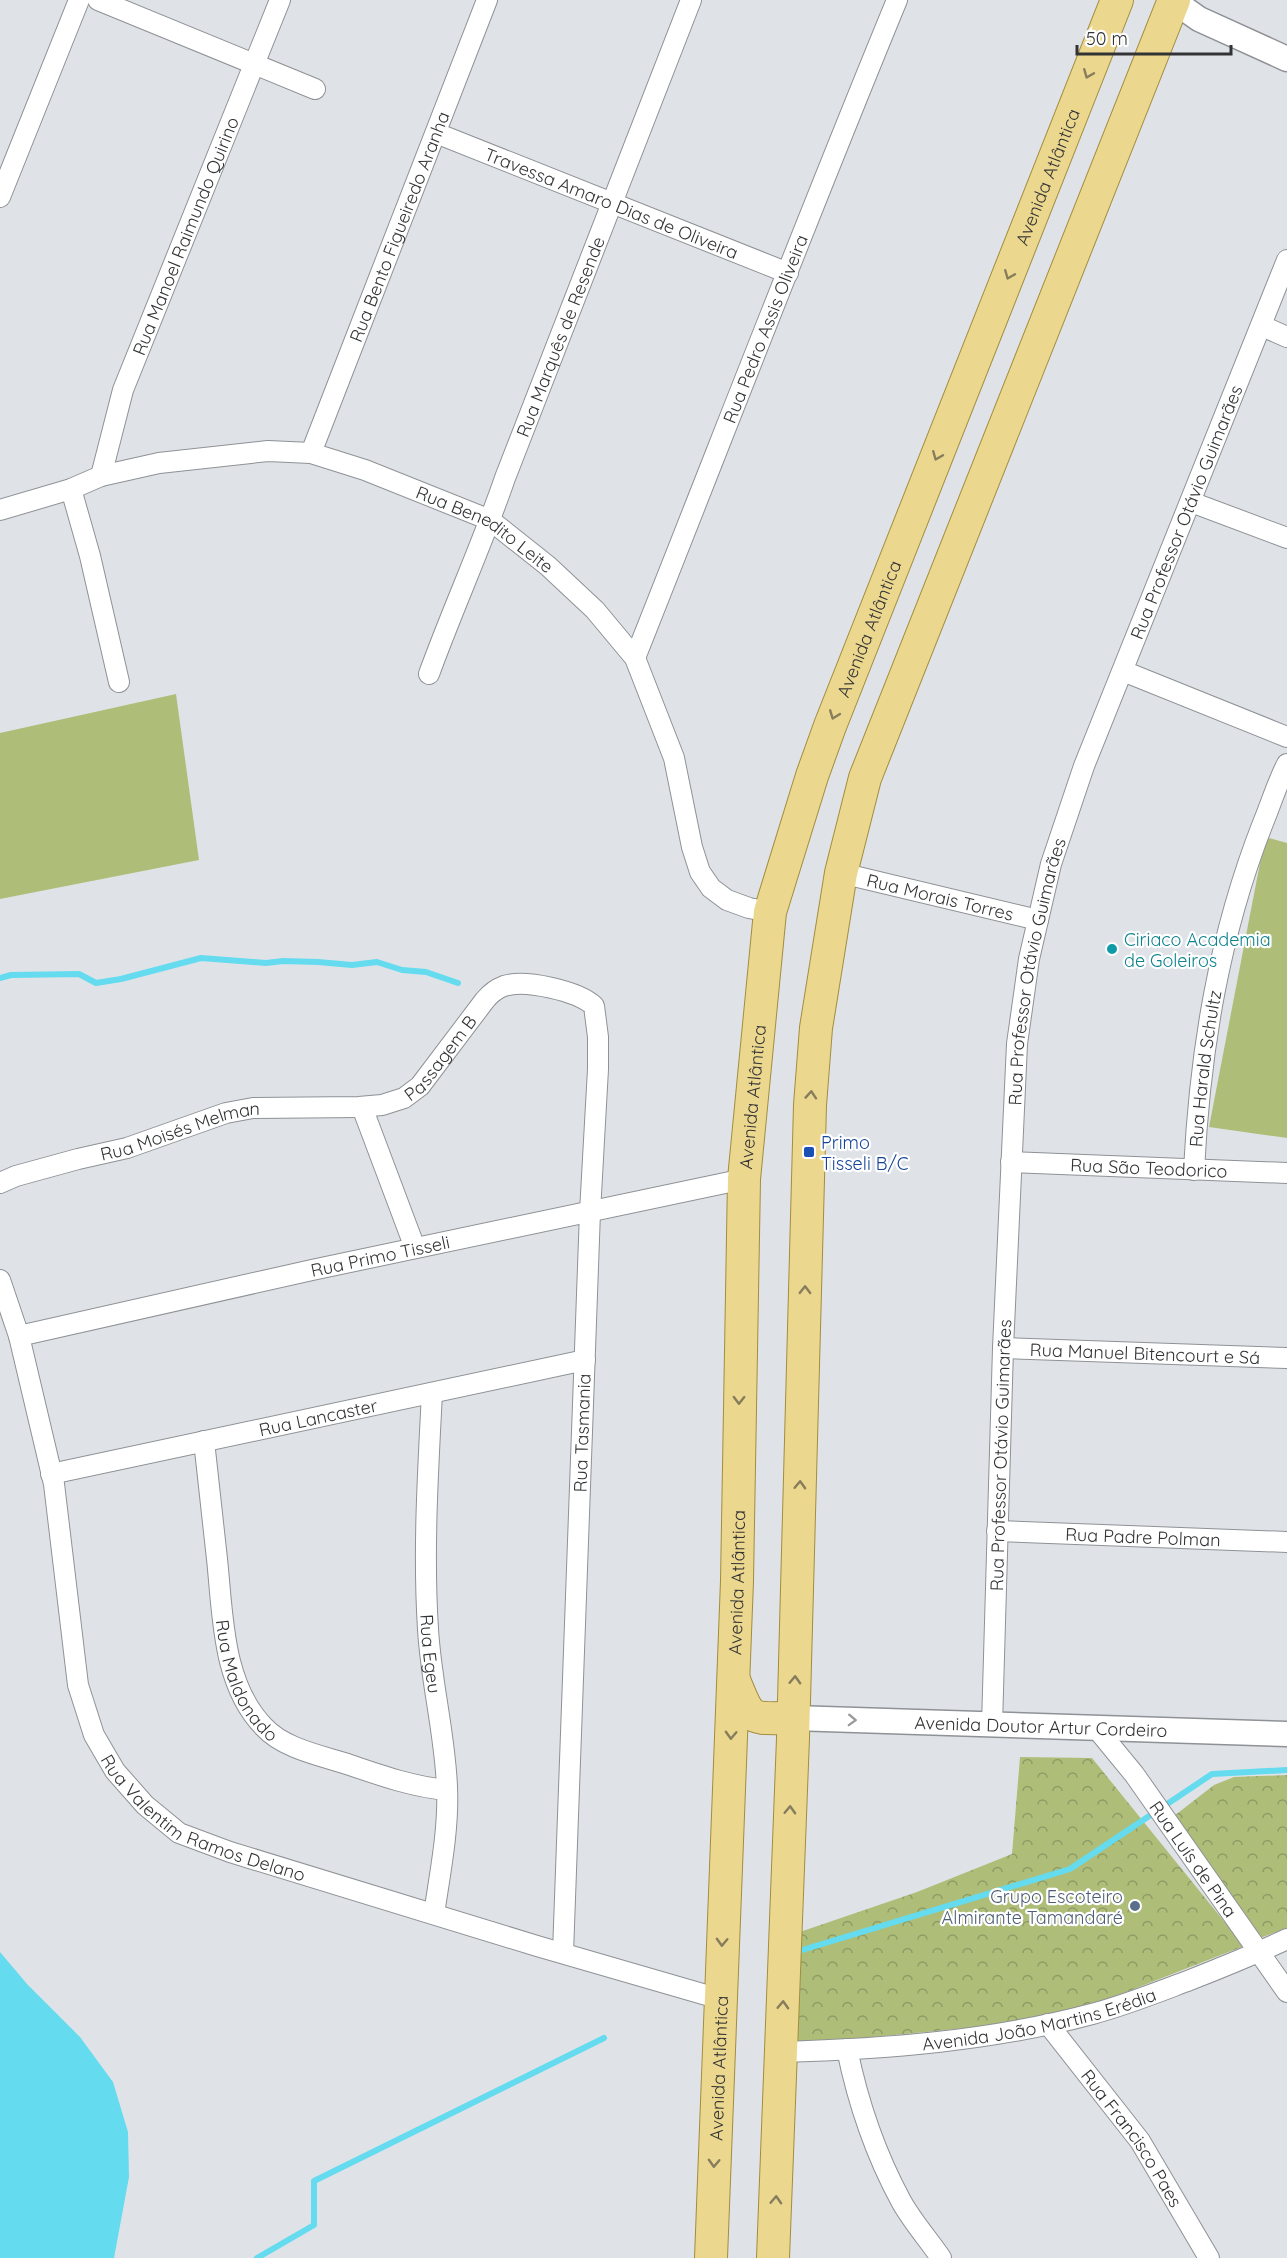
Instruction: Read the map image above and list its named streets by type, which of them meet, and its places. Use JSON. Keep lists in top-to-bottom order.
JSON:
{
  "streets": {
    "main road": ["Avenida Atlântica"],
    "street": [
      "Travessa Amaro Dias de Oliveira",
      "Rua Bento Figueiredo Aranha",
      "Rua Manoel Raimundo Quirino",
      "Rua Pedro Assis Oliveira",
      "Rua Marquês de Resende",
      "Rua Professor Otávio Guimarães",
      "Rua Benedito Leite",
      "Rua Morais Torres",
      "Passagem B",
      "Rua Harald Schultz",
      "Rua Moisés Melman",
      "Rua São Teodorico",
      "Rua Primo Tisseli",
      "Rua Manuel Bitencourt e Sá",
      "Rua Lancaster",
      "Rua Tasmania",
      "Rua Padre Polman",
      "Rua Egeu",
      "Rua Maldonado",
      "Avenida Doutor Artur Cordeiro",
      "Rua Valentim Ramos Delano",
      "Rua Luís de Pina",
      "Avenida João Martins Erédia",
      "Rua Francisco Paes"
    ]
  },
  "crossings": [
    ["Avenida Atlântica", "Rua Benedito Leite"],
    ["Avenida Atlântica", "Rua Primo Tisseli"],
    ["Avenida Atlântica", "Rua Valentim Ramos Delano"],
    ["Travessa Amaro Dias de Oliveira", "Rua Bento Figueiredo Aranha"],
    ["Travessa Amaro Dias de Oliveira", "Rua Pedro Assis Oliveira"],
    ["Travessa Amaro Dias de Oliveira", "Rua Marquês de Resende"],
    ["Rua Bento Figueiredo Aranha", "Rua Benedito Leite"],
    ["Rua Manoel Raimundo Quirino", "Rua Benedito Leite"],
    ["Rua Pedro Assis Oliveira", "Rua Benedito Leite"],
    ["Rua Marquês de Resende", "Rua Benedito Leite"],
    ["Rua Professor Otávio Guimarães", "Rua Morais Torres"],
    ["Rua Professor Otávio Guimarães", "Rua São Teodorico"],
    ["Rua Professor Otávio Guimarães", "Rua Manuel Bitencourt e Sá"],
    ["Rua Professor Otávio Guimarães", "Rua Padre Polman"],
    ["Rua Professor Otávio Guimarães", "Avenida Doutor Artur Cordeiro"],
    ["Passagem B", "Rua Moisés Melman"],
    ["Passagem B", "Rua Tasmania"],
    ["Rua Harald Schultz", "Rua São Teodorico"],
    ["Rua Primo Tisseli", "Rua Tasmania"],
    ["Rua Primo Tisseli", "Rua Valentim Ramos Delano"],
    ["Rua Lancaster", "Rua Tasmania"],
    ["Rua Lancaster", "Rua Egeu"],
    ["Rua Lancaster", "Rua Maldonado"],
    ["Rua Lancaster", "Rua Valentim Ramos Delano"],
    ["Rua Tasmania", "Rua Valentim Ramos Delano"],
    ["Rua Egeu", "Rua Maldonado"],
    ["Rua Egeu", "Rua Valentim Ramos Delano"],
    ["Avenida Doutor Artur Cordeiro", "Rua Luís de Pina"],
    ["Rua Luís de Pina", "Avenida João Martins Erédia"],
    ["Avenida João Martins Erédia", "Rua Francisco Paes"]
  ],
  "one_way": ["Avenida Doutor Artur Cordeiro"],
  "places": {
    "other": ["Ciriaco Academia de Goleiros", "Grupo Escoteiro Almirante Tamandaré"],
    "transit": ["Primo Tisseli B/C"]
  },
  "scale_bar": "50 m"
}
